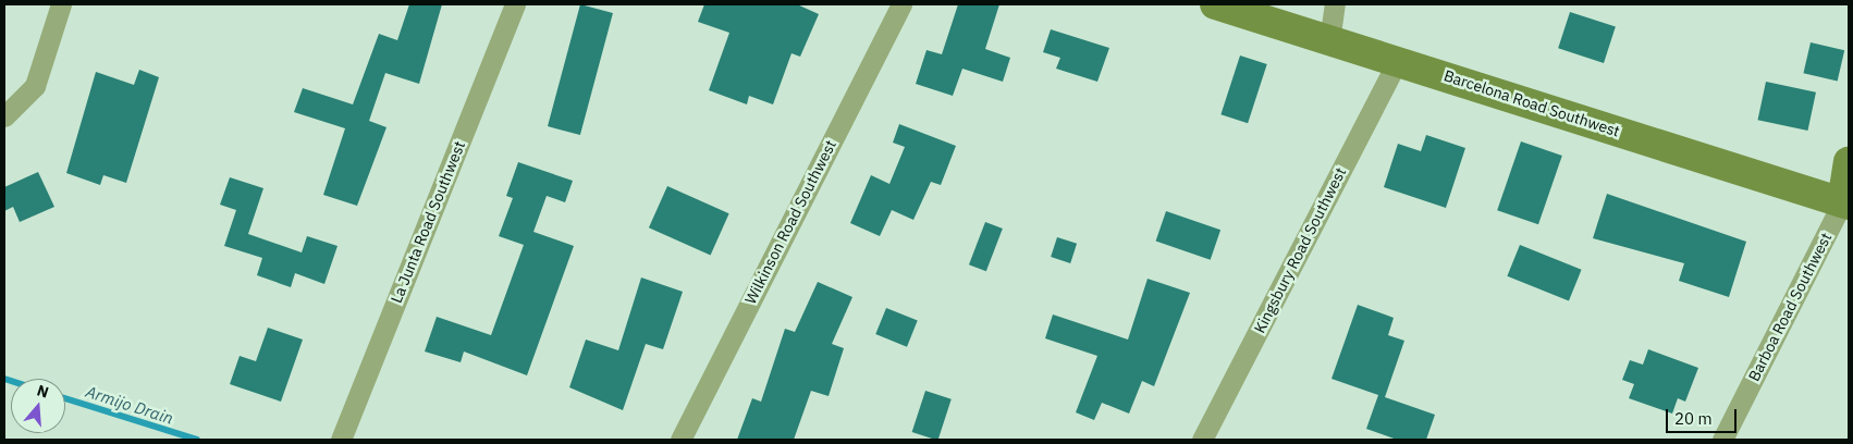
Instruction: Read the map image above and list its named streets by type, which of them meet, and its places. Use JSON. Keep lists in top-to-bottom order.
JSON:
{
  "streets": {
    "street": [
      "Barcelona Road Southwest",
      "La Junta Road Southwest",
      "Wilkinson Road Southwest",
      "Kingsbury Road Southwest",
      "Barboa Road Southwest"
    ]
  },
  "crossings": [
    ["Barcelona Road Southwest", "Kingsbury Road Southwest"],
    ["Barcelona Road Southwest", "Barboa Road Southwest"]
  ],
  "water": ["Armijo Drain"],
  "scale_bar": "20 m",
  "north": "top"
}
